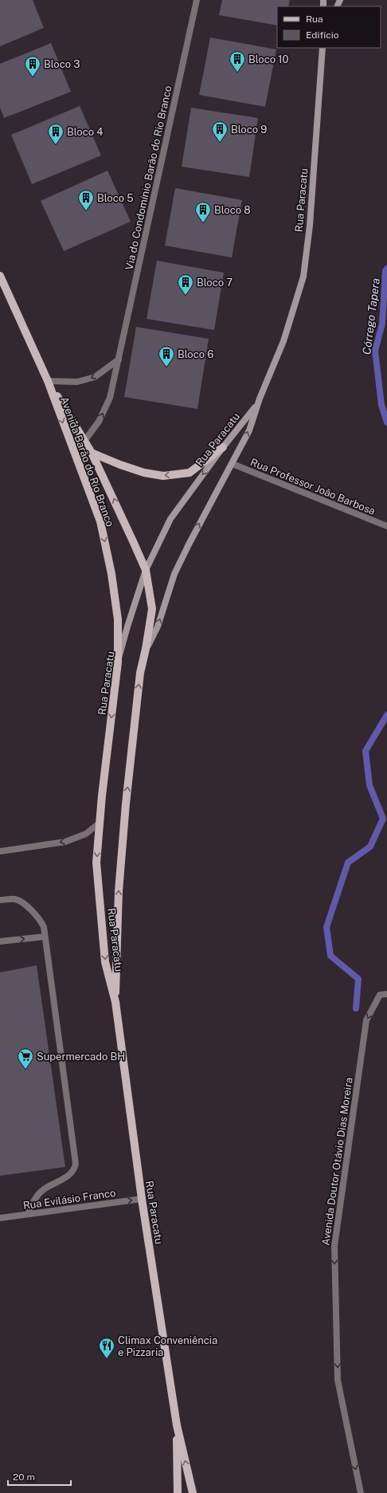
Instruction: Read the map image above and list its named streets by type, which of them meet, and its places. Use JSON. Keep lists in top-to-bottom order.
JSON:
{
  "streets": {
    "main road": ["Rua Paracatu", "Avenida Barão do Rio Branco"],
    "street": [
      "Via do Condomínio Barão do Rio Branco",
      "Rua Professor João Barbosa",
      "Avenida Doutor Otávio Dias Moreira",
      "Rua Evilásio Franco"
    ]
  },
  "crossings": [
    ["Via do Condomínio Barão do Rio Branco", "Avenida Barão do Rio Branco"],
    ["Rua Paracatu", "Avenida Barão do Rio Branco"],
    ["Rua Paracatu", "Rua Professor João Barbosa"],
    ["Rua Paracatu", "Rua Evilásio Franco"]
  ],
  "one_way": ["Avenida Doutor Otávio Dias Moreira", "Rua Evilásio Franco"],
  "water": ["Córrego Tapera"],
  "places": {
    "building": [
      "Bloco 10",
      "Bloco 3",
      "Bloco 9",
      "Bloco 4",
      "Bloco 5",
      "Bloco 8",
      "Bloco 7",
      "Bloco 6"
    ],
    "supermarket": ["Supermercado BH"],
    "restaurant": ["Climax Conveniência e Pizzaria"]
  },
  "legend": ["Rua", "Edifício"],
  "scale_bar": "20 m"
}
